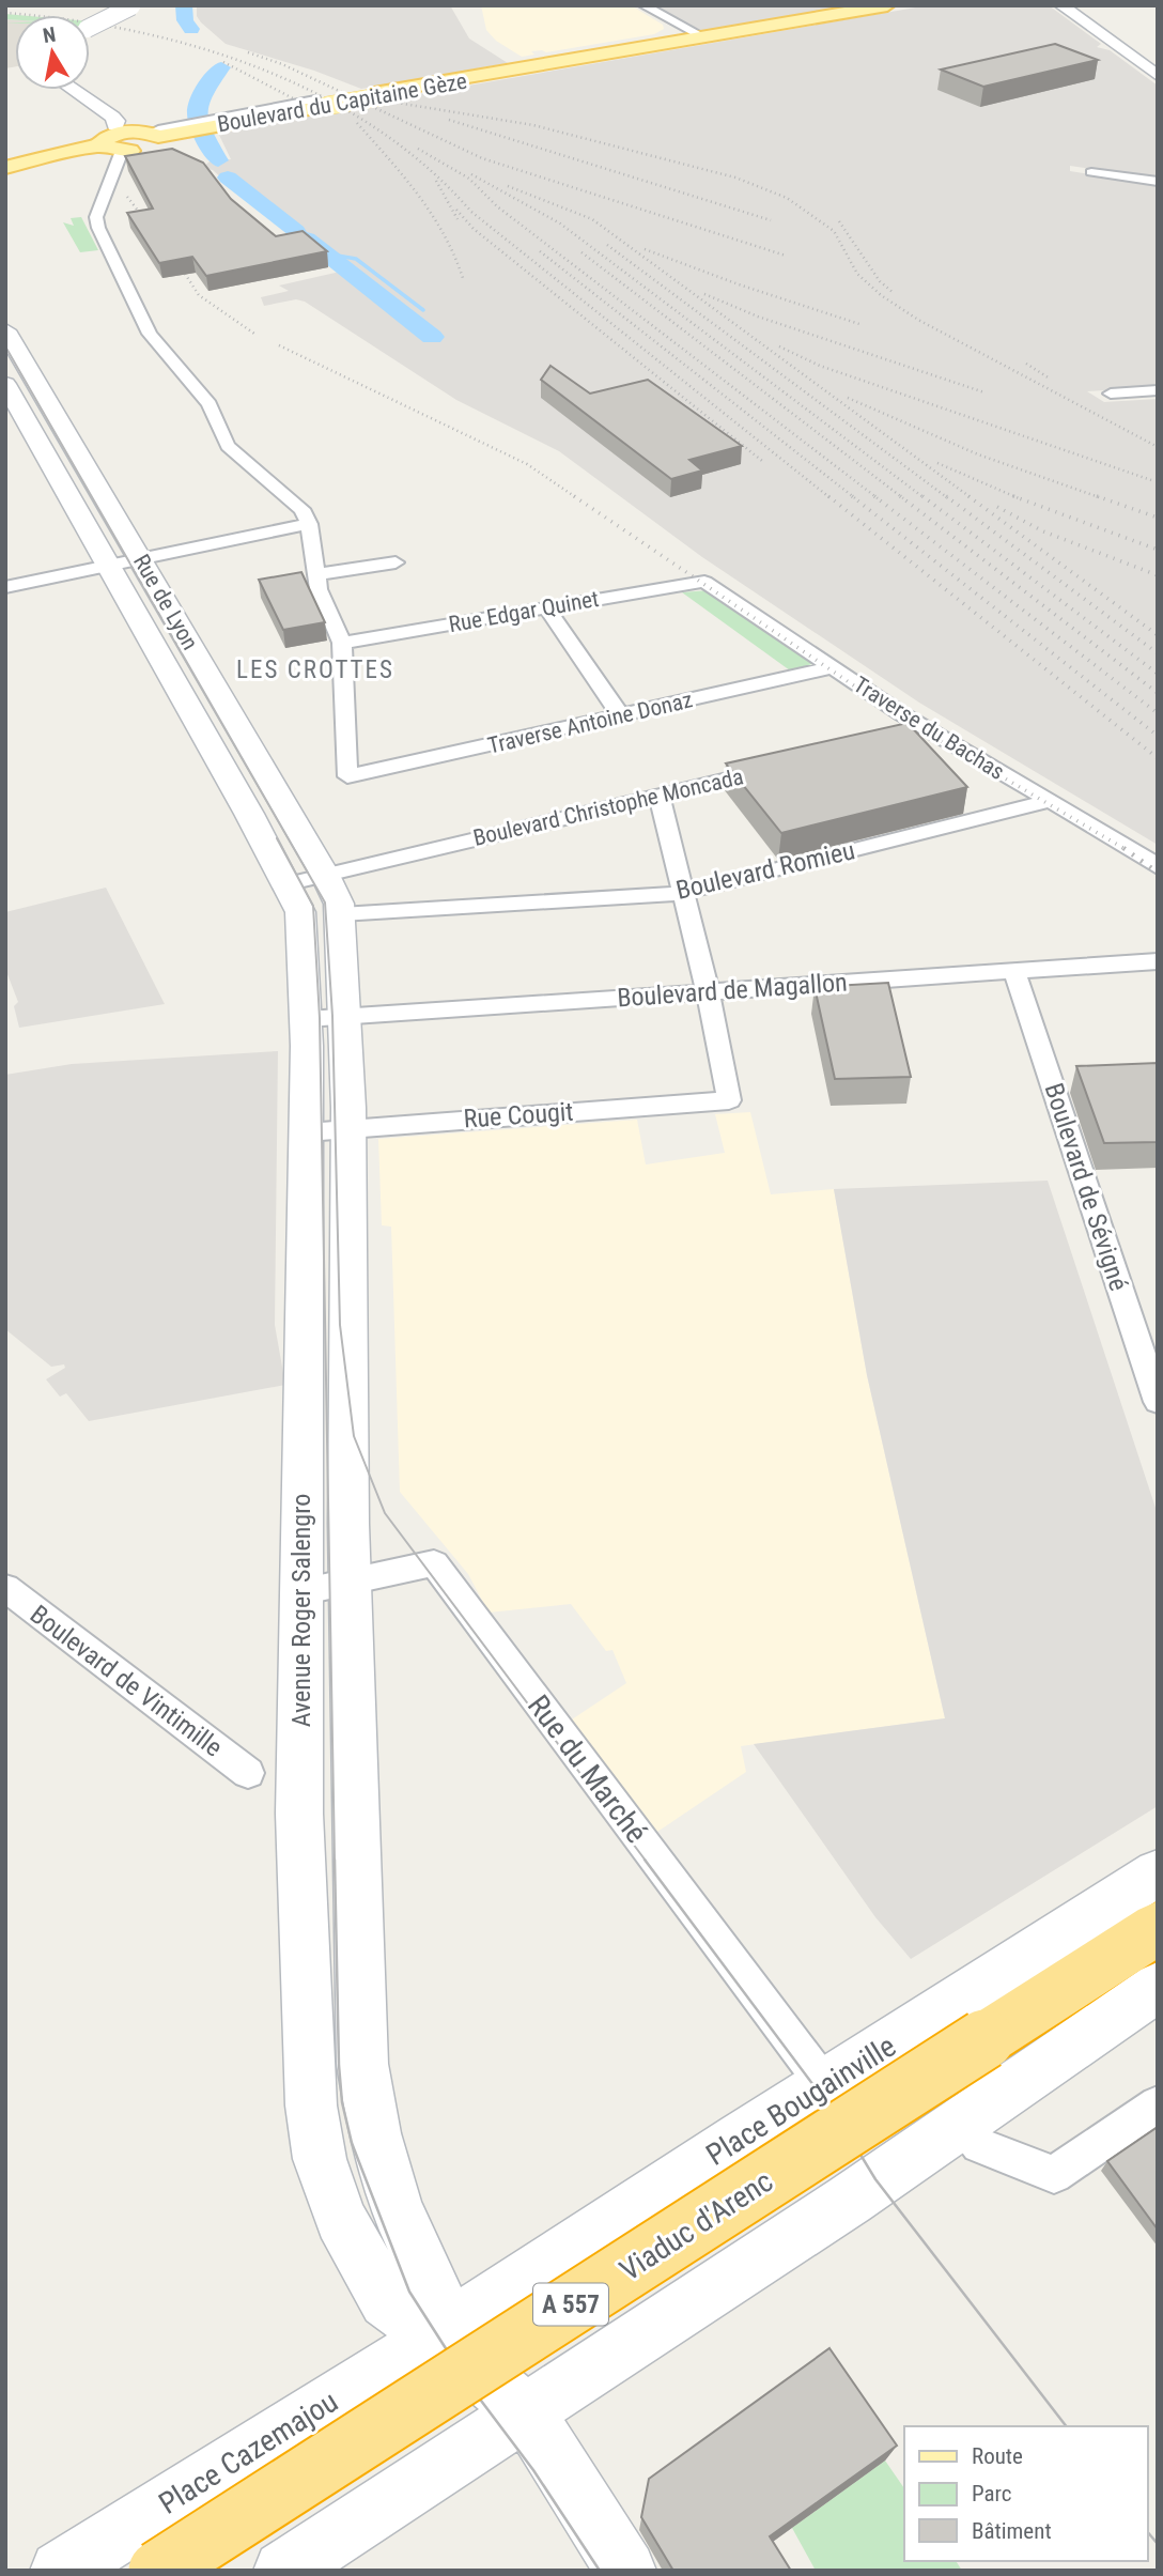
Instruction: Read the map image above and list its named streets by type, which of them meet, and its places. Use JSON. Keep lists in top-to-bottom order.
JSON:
{
  "streets": {
    "highway": ["Viaduc d'Arenc", "A 557"],
    "main road": ["Boulevard du Capitaine Gèze"],
    "street": [
      "Rue de Lyon",
      "Rue Edgar Quinet",
      "Traverse Antoine Donaz",
      "Traverse du Bachas",
      "Boulevard Christophe Moncada",
      "Boulevard Romieu",
      "Boulevard de Magallon",
      "Rue Cougit",
      "Boulevard de Sévigné",
      "Avenue Roger Salengro",
      "Boulevard de Vintimille",
      "Rue du Marché",
      "Place Bougainville",
      "Place Cazemajou"
    ]
  },
  "crossings": [
    ["Rue de Lyon", "Boulevard Christophe Moncada"],
    ["Rue de Lyon", "Avenue Roger Salengro"],
    ["Rue Edgar Quinet", "Traverse Antoine Donaz"],
    ["Rue Edgar Quinet", "Traverse du Bachas"],
    ["Traverse Antoine Donaz", "Traverse du Bachas"],
    ["Traverse du Bachas", "Boulevard Romieu"],
    ["Boulevard Christophe Moncada", "Avenue Roger Salengro"],
    ["Boulevard Romieu", "Avenue Roger Salengro"],
    ["Boulevard de Magallon", "Rue Cougit"],
    ["Boulevard de Magallon", "Boulevard de Sévigné"],
    ["Boulevard de Magallon", "Avenue Roger Salengro"],
    ["Rue Cougit", "Avenue Roger Salengro"],
    ["Avenue Roger Salengro", "Rue du Marché"],
    ["Avenue Roger Salengro", "Place Bougainville"],
    ["Avenue Roger Salengro", "Place Cazemajou"],
    ["Rue du Marché", "Place Bougainville"],
    ["Place Bougainville", "Place Cazemajou"]
  ],
  "districts": ["LES CROTTES"],
  "legend": ["Route", "Parc", "Bâtiment"],
  "north": "top"
}
